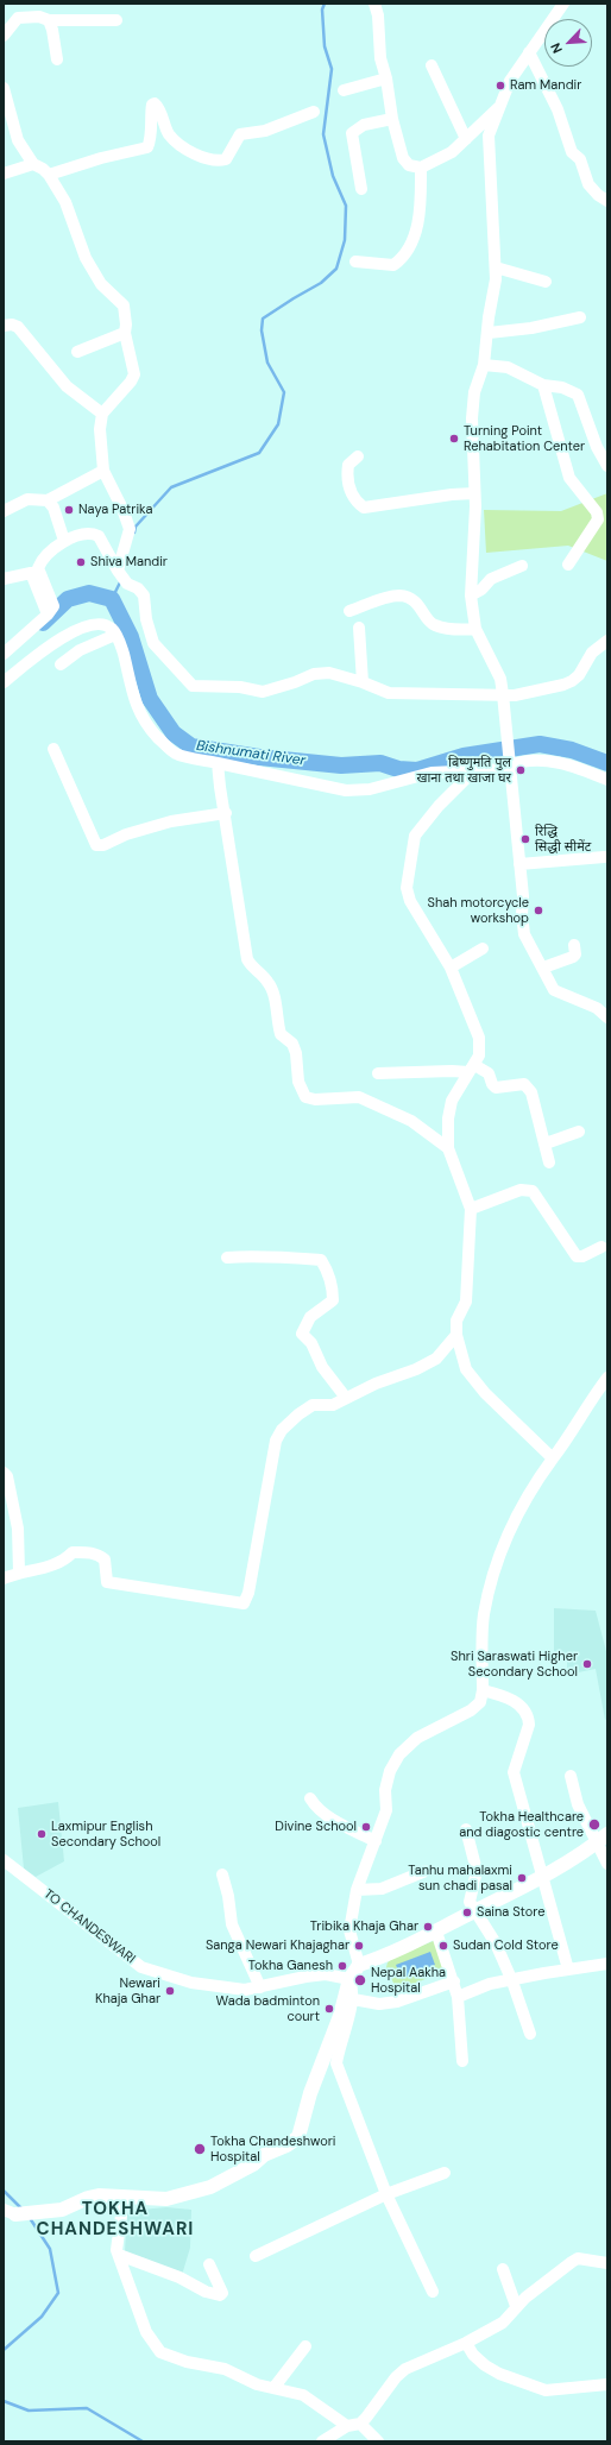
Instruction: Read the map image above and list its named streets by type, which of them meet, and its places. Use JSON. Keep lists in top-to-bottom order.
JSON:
{
  "streets": {
    "street": ["TO CHANDESWARI"]
  },
  "districts": ["TOKHA CHANDESHWARI"],
  "water": ["Bishnumati River"],
  "places": [
    "Ram Mandir",
    "Turning Point Rehabitation Center",
    "Naya Patrika",
    "Shiva Mandir",
    "बिष्णुमति पुल खाना तथा खाजा घर",
    "रिद्धि सिद्धी सीमेंट",
    "Shah motorcycle workshop",
    "Shri Saraswati Higher Secondary School",
    "Tokha Healthcare and diagostic centre",
    "Divine School",
    "Laxmipur English Secondary School",
    "Tanhu mahalaxmi sun chadi pasal",
    "Saina Store",
    "Tribika Khaja Ghar",
    "Sanga Newari Khajaghar",
    "Sudan Cold Store",
    "Tokha Ganesh",
    "Nepal Aakha Hospital",
    "Newari Khaja Ghar",
    "Wada badminton court",
    "Tokha Chandeshwori Hospital"
  ],
  "north": "bottom left"
}
